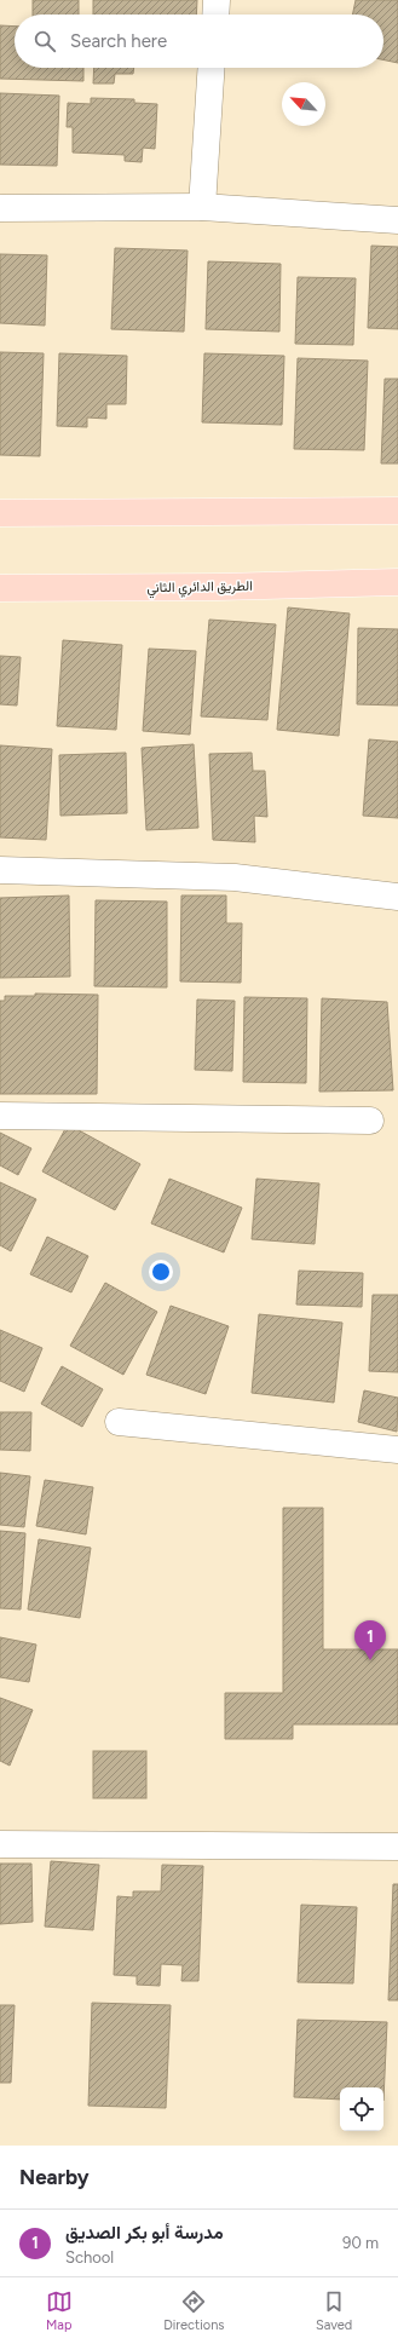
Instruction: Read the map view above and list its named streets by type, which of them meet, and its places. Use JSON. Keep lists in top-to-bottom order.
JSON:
{
  "streets": {
    "main road": ["الطريق الدائري الثاني"]
  },
  "north": "top left",
  "page": {
    "search": "Search here",
    "pins": "1",
    "heading": "Nearby",
    "list": [
      {
        "mark": "1",
        "name": "مدرسة أبو بكر الصديق",
        "note": "School",
        "value": "90 m"
      }
    ],
    "nav": ["Map", "Directions", "Saved"]
  }
}
